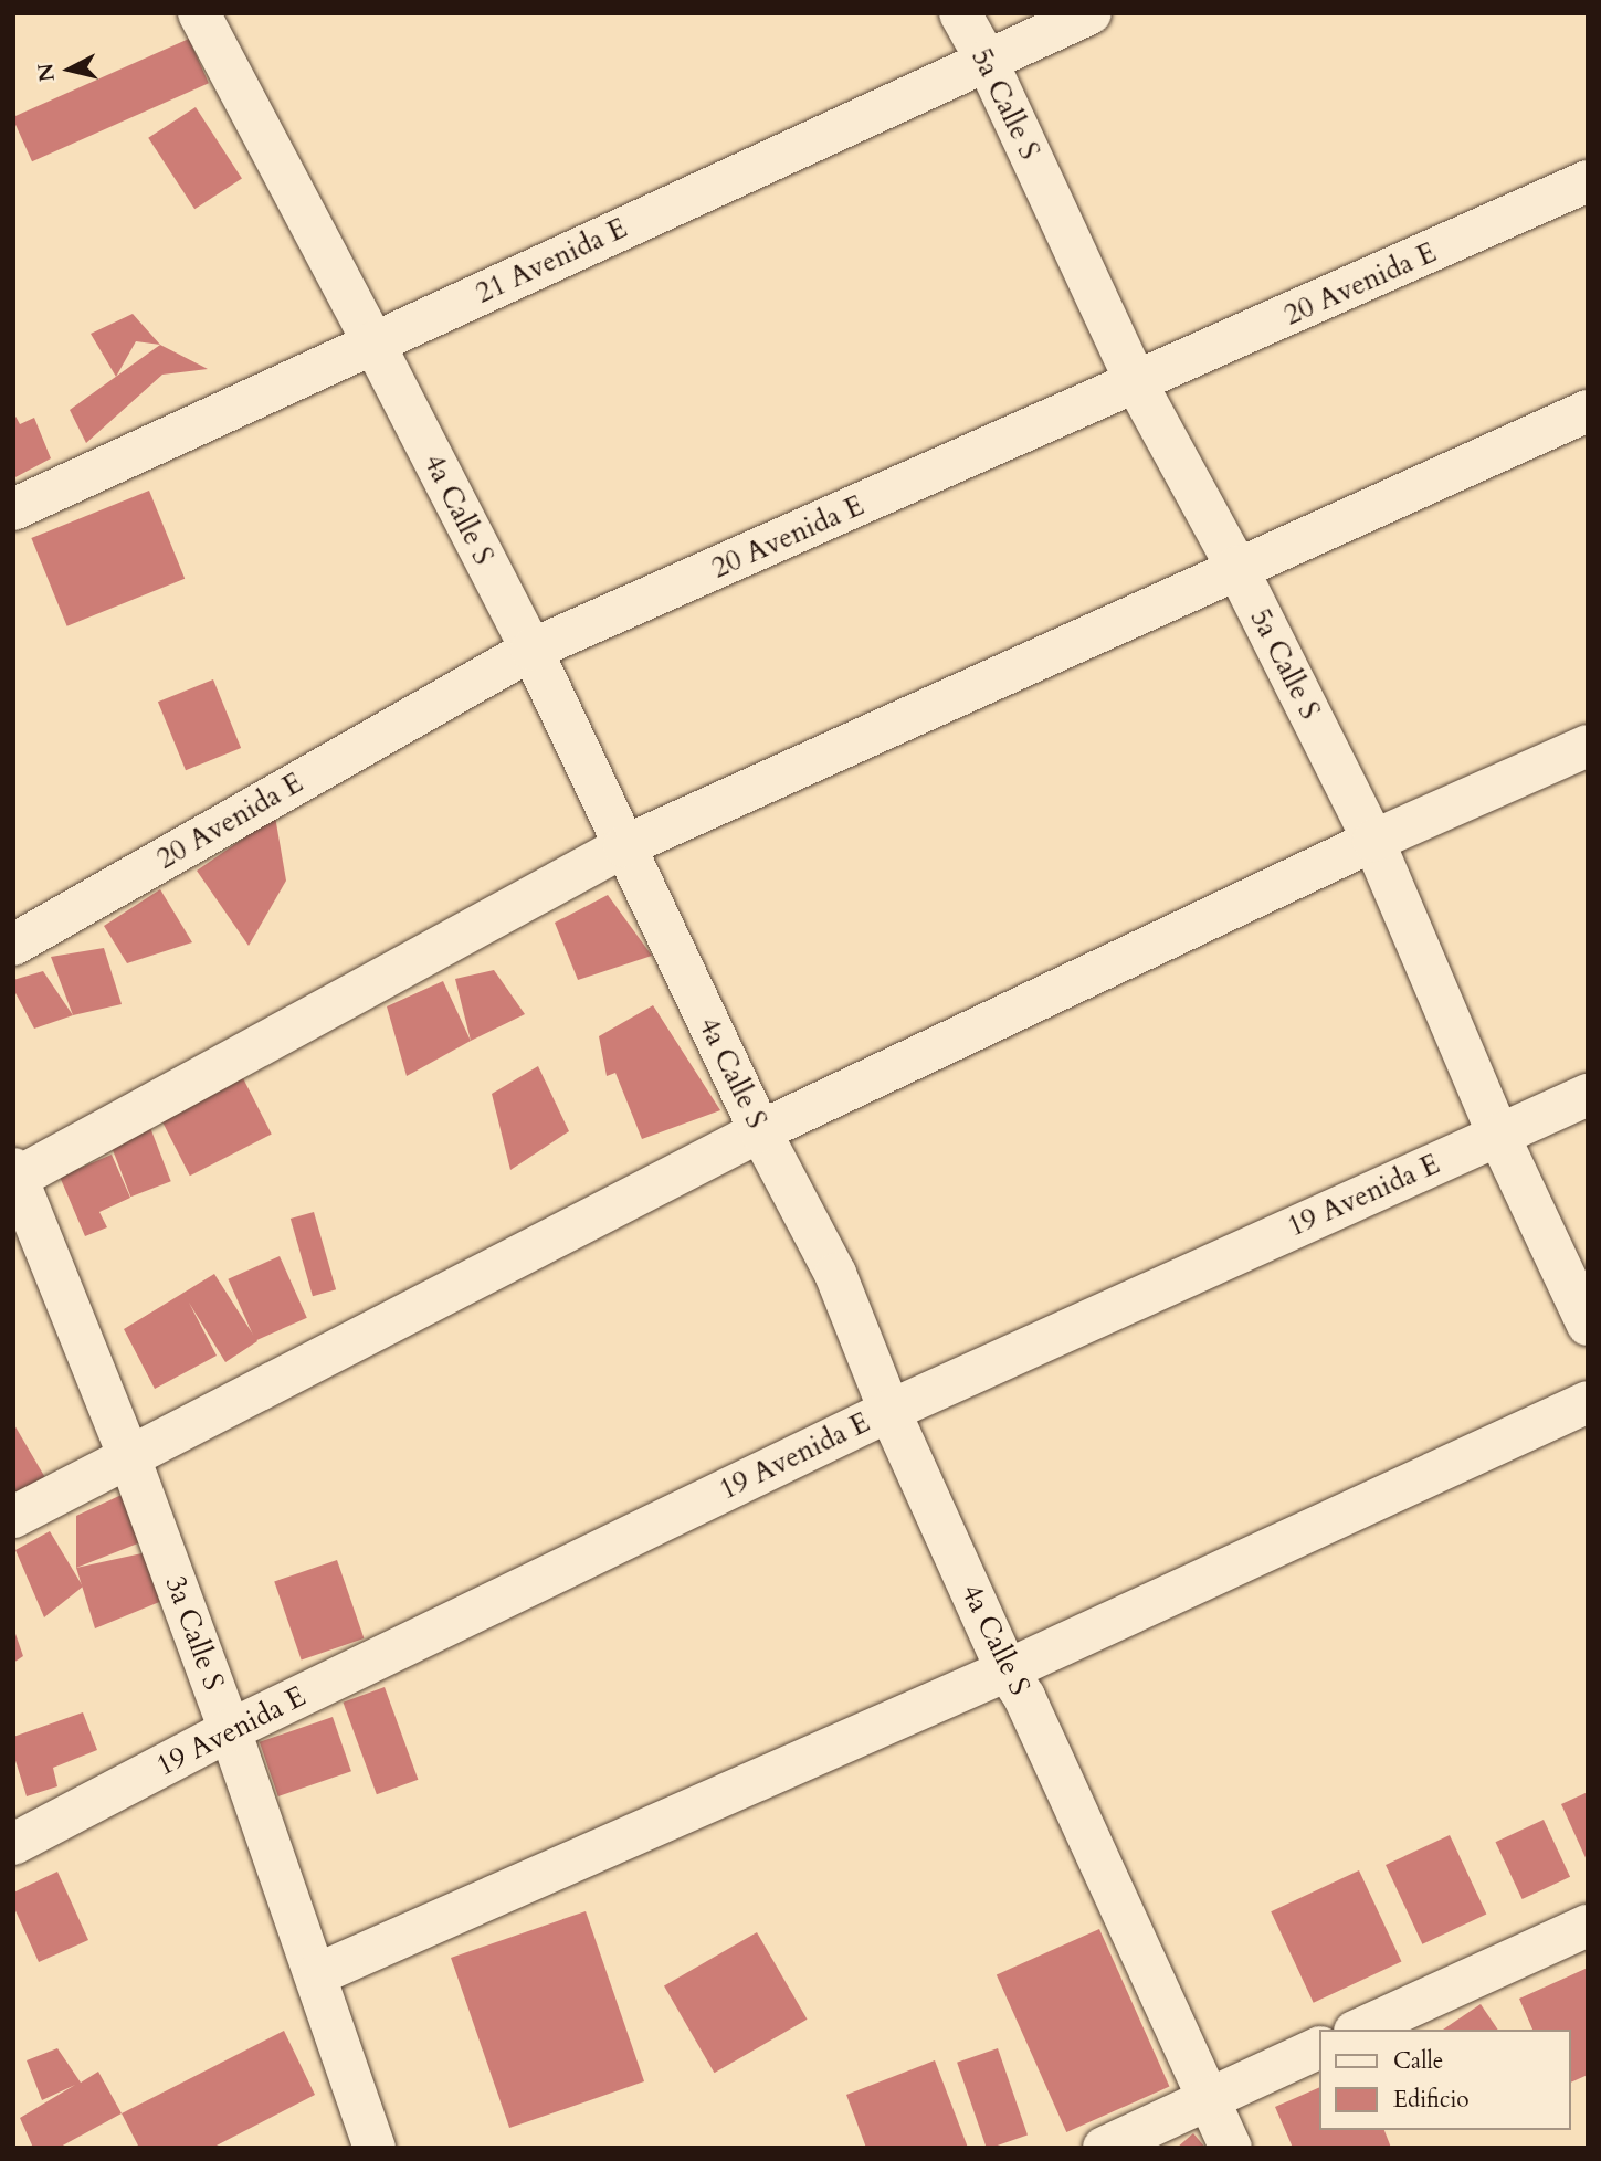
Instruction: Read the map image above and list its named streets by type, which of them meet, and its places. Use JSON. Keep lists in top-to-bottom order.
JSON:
{
  "streets": {
    "street": [
      "5a Calle S",
      "21 Avenida E",
      "20 Avenida E",
      "4a Calle S",
      "19 Avenida E",
      "3a Calle S"
    ]
  },
  "crossings": [
    ["5a Calle S", "21 Avenida E"],
    ["5a Calle S", "20 Avenida E"],
    ["5a Calle S", "19 Avenida E"],
    ["21 Avenida E", "4a Calle S"],
    ["20 Avenida E", "4a Calle S"],
    ["4a Calle S", "19 Avenida E"],
    ["19 Avenida E", "3a Calle S"]
  ],
  "legend": ["Calle", "Edificio"],
  "north": "left"
}
